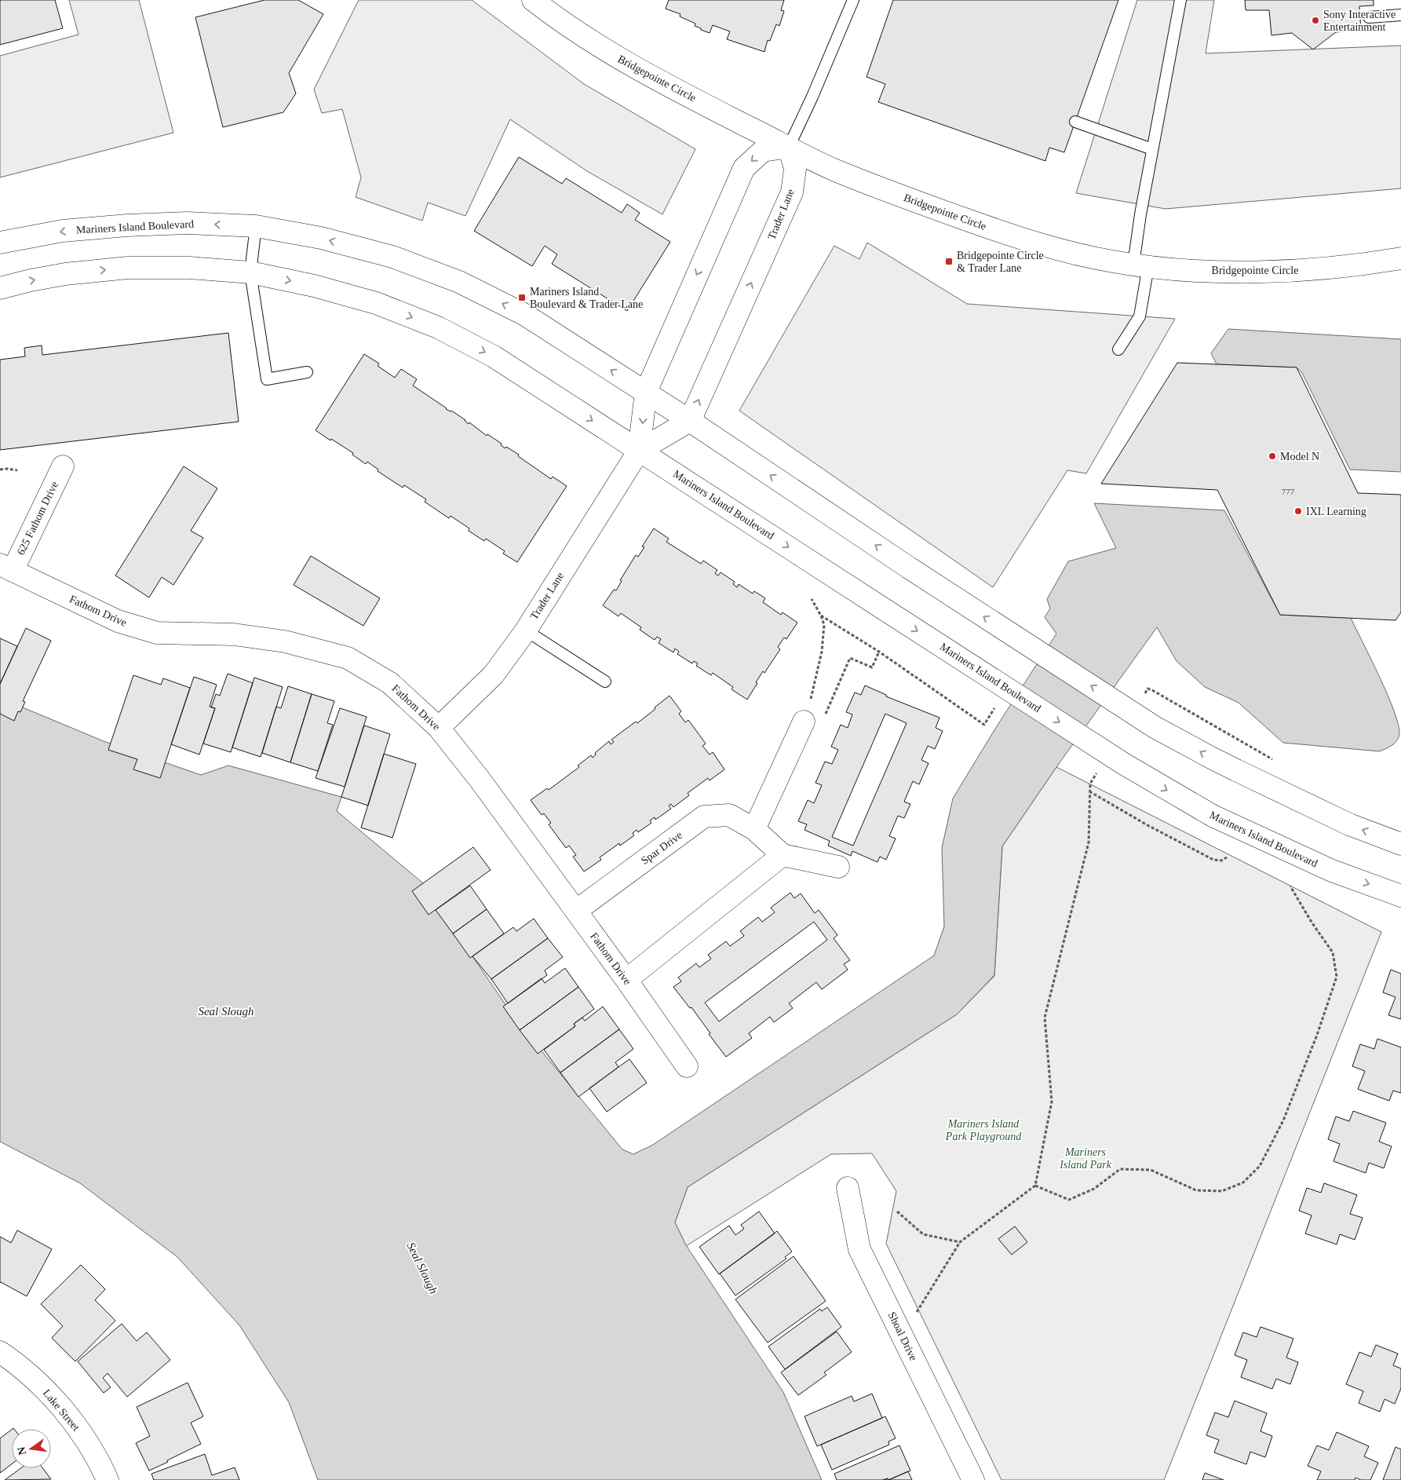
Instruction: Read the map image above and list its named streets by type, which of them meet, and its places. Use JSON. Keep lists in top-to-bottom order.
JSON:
{
  "streets": {
    "street": [
      "Bridgepointe Circle",
      "Trader Lane",
      "Mariners Island Boulevard",
      "625 Fathom Drive",
      "Fathom Drive",
      "Spar Drive",
      "Shoal Drive",
      "Lake Street"
    ]
  },
  "crossings": [
    ["Bridgepointe Circle", "Trader Lane"],
    ["Trader Lane", "Mariners Island Boulevard"],
    ["Trader Lane", "Fathom Drive"],
    ["625 Fathom Drive", "Fathom Drive"],
    ["Fathom Drive", "Spar Drive"]
  ],
  "water": ["Seal Slough"],
  "parks": ["Mariners Island Park Playground", "Mariners Island Park"],
  "places": {
    "other": ["Sony Interactive Entertainment", "Model N", "IXL Learning"],
    "transit": ["Bridgepointe Circle & Trader Lane", "Mariners Island Boulevard & Trader Lane"]
  },
  "house_numbers": ["777"],
  "north": "left"
}
